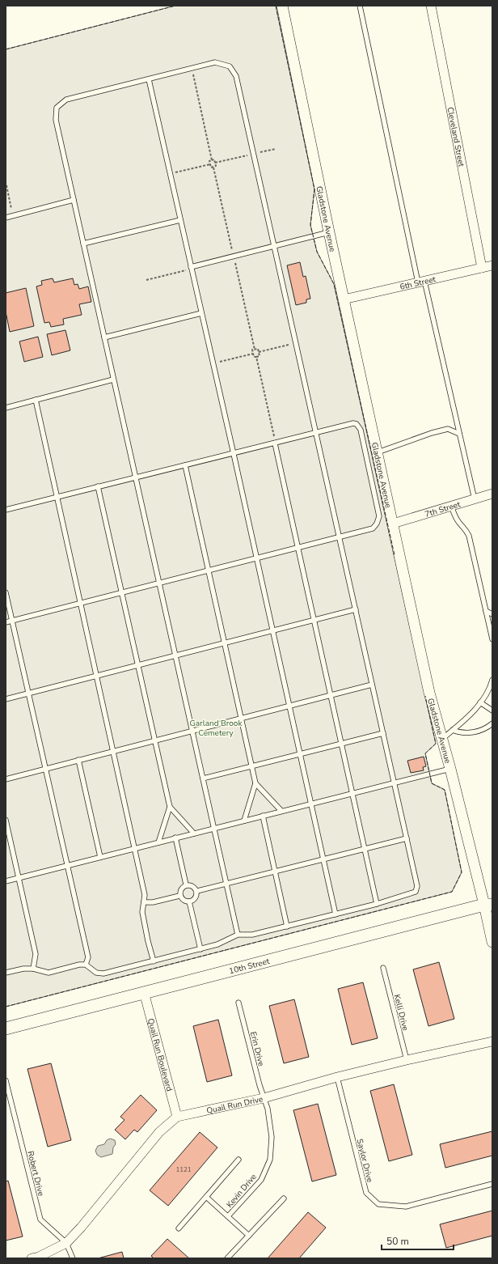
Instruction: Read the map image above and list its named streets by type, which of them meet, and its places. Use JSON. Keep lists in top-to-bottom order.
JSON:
{
  "streets": {
    "main road": ["10th Street"],
    "street": [
      "Cleveland Street",
      "Gladstone Avenue",
      "6th Street",
      "7th Street",
      "Quail Run Boulevard",
      "Quail Run Drive"
    ],
    "lane": [
      "Kelli Drive",
      "Erin Drive",
      "Saylor Drive",
      "Robert Drive",
      "Kevin Drive"
    ]
  },
  "crossings": [
    ["Cleveland Street", "6th Street"],
    ["Gladstone Avenue", "6th Street"],
    ["Gladstone Avenue", "7th Street"],
    ["Gladstone Avenue", "10th Street"],
    ["10th Street", "Quail Run Boulevard"],
    ["Kelli Drive", "Quail Run Drive"],
    ["Erin Drive", "Quail Run Drive"],
    ["Erin Drive", "Kevin Drive"],
    ["Quail Run Boulevard", "Quail Run Drive"],
    ["Quail Run Drive", "Saylor Drive"],
    ["Quail Run Drive", "Robert Drive"],
    ["Quail Run Drive", "Kevin Drive"]
  ],
  "parks": ["Garland Brook Cemetery"],
  "house_numbers": ["1121"],
  "scale_bar": "50 m"
}
